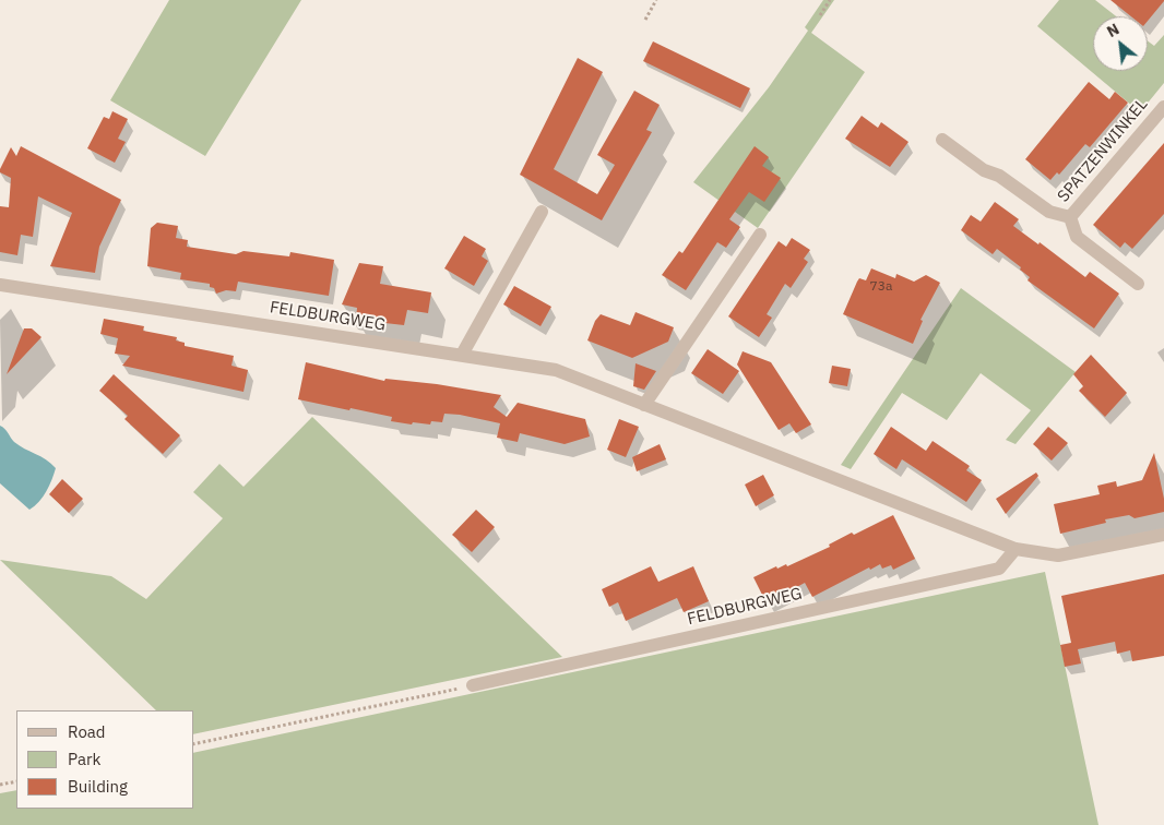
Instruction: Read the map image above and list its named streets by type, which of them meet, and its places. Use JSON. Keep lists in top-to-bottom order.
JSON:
{
  "streets": {
    "street": ["SPATZENWINKEL", "FELDBURGWEG"]
  },
  "house_numbers": ["73a"],
  "legend": ["Road", "Park", "Building"],
  "north": "top left"
}
